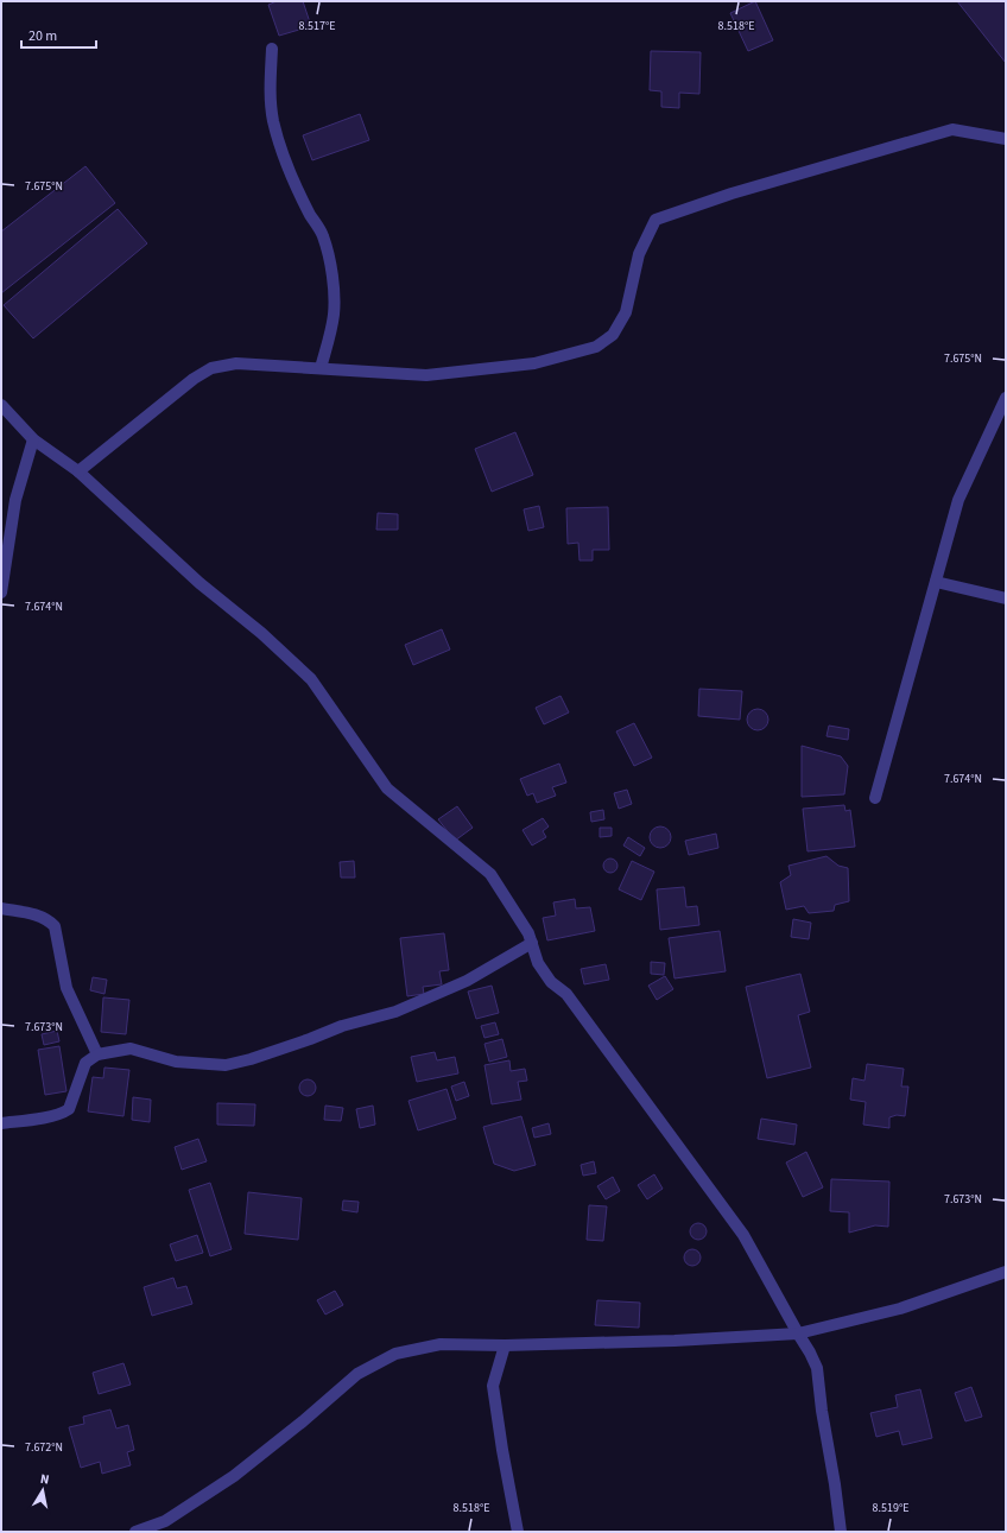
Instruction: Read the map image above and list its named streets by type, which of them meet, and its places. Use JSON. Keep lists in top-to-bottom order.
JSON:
{
  "scale_bar": "20 m",
  "north": "top",
  "coordinates": [
    "8.517°E",
    "8.518°E",
    "7.675°N",
    "7.674°N",
    "7.673°N",
    "7.672°N",
    "8.519°E"
  ]
}
